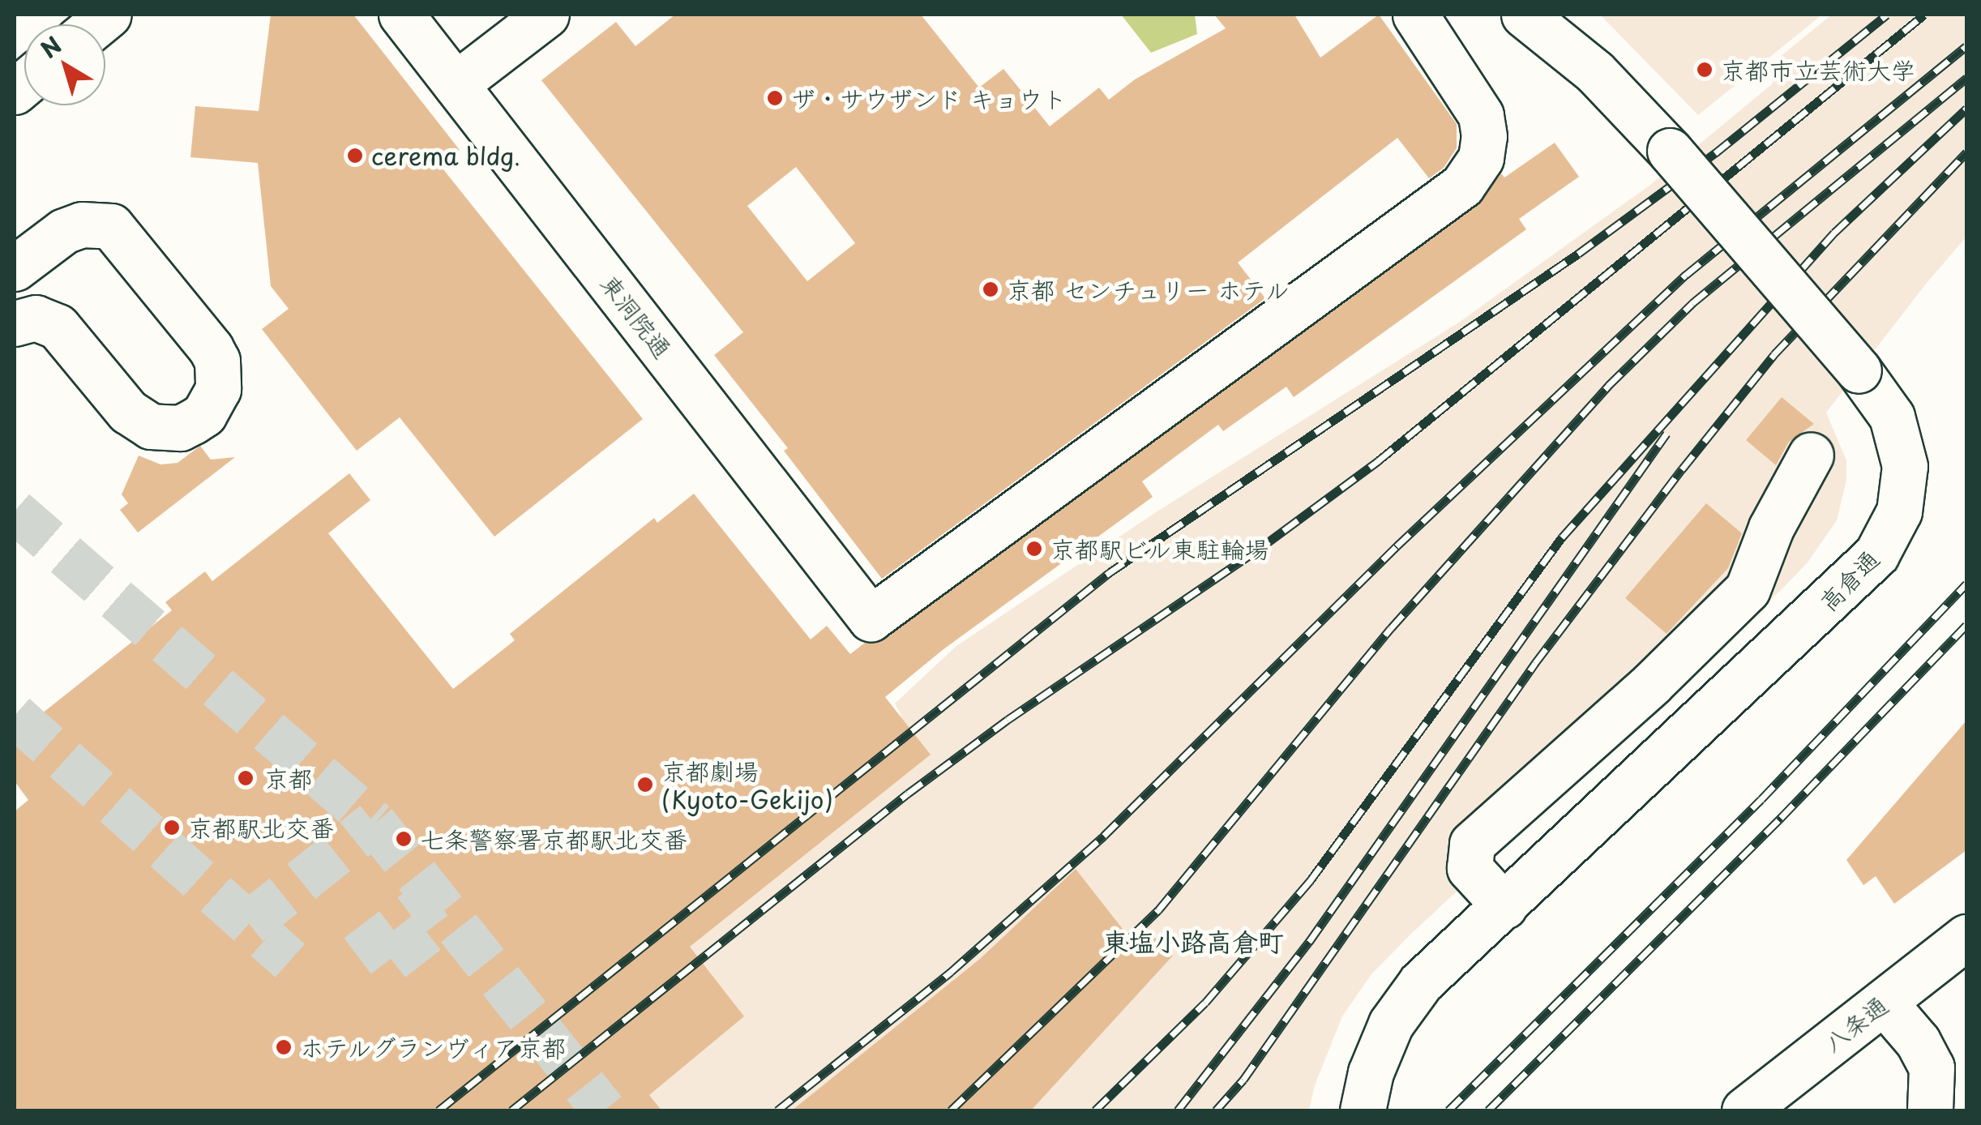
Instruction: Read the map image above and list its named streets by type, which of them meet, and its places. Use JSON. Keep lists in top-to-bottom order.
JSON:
{
  "streets": {
    "street": ["東洞院通", "高倉通", "八条通"]
  },
  "districts": ["東塩小路高倉町"],
  "places": [
    "京都市立芸術大学",
    "ザ・サウザンド キョウト",
    "cerema bldg.",
    "京都 センチュリー ホテル",
    "京都駅ビル東駐輪場",
    "京都",
    "京都劇場 (Kyoto-Gekijo)",
    "京都駅北交番",
    "七条警察署京都駅北交番",
    "ホテルグランヴィア京都"
  ],
  "north": "top left"
}
